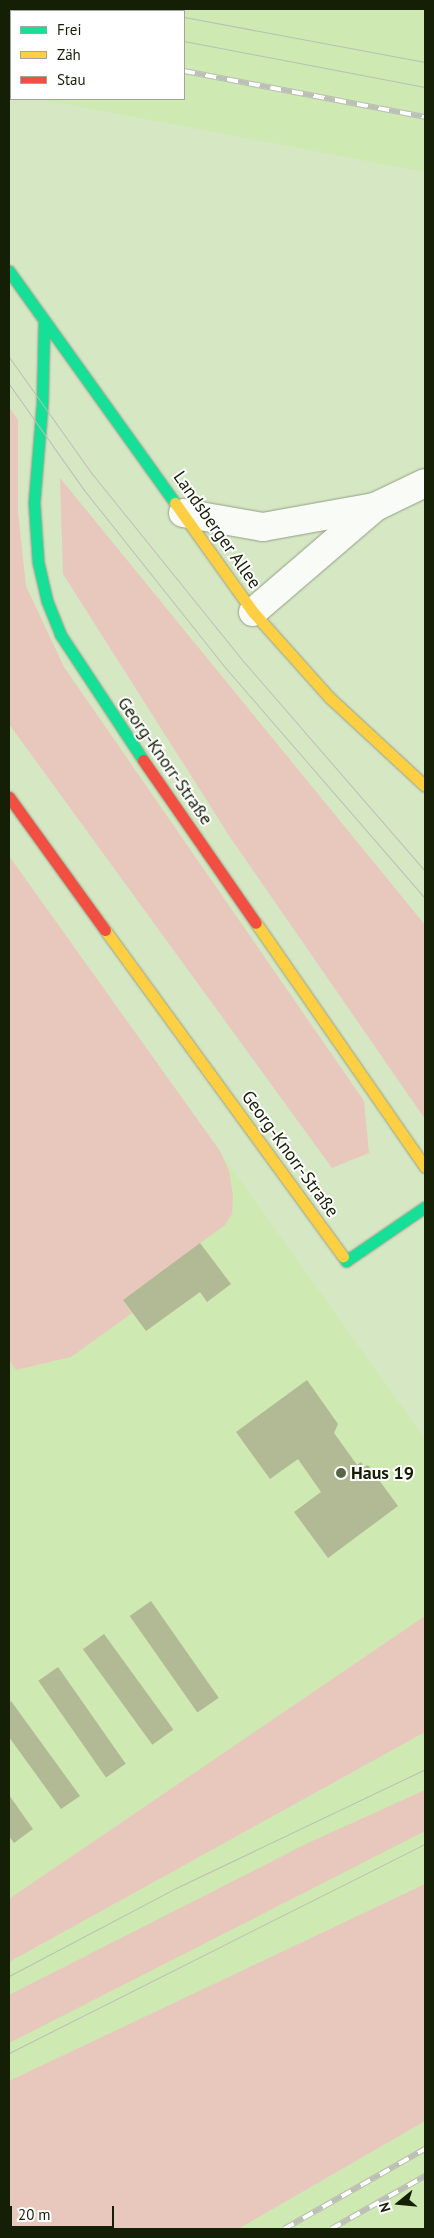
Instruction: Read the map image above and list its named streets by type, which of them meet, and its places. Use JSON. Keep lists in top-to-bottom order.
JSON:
{
  "streets": {
    "street": ["Landsberger Allee", "Georg-Knorr-Straße"]
  },
  "crossings": [
    ["Landsberger Allee", "Georg-Knorr-Straße"]
  ],
  "places": ["Haus 19"],
  "legend": ["Frei", "Zäh", "Stau"],
  "scale_bar": "20 m",
  "north": "left"
}
